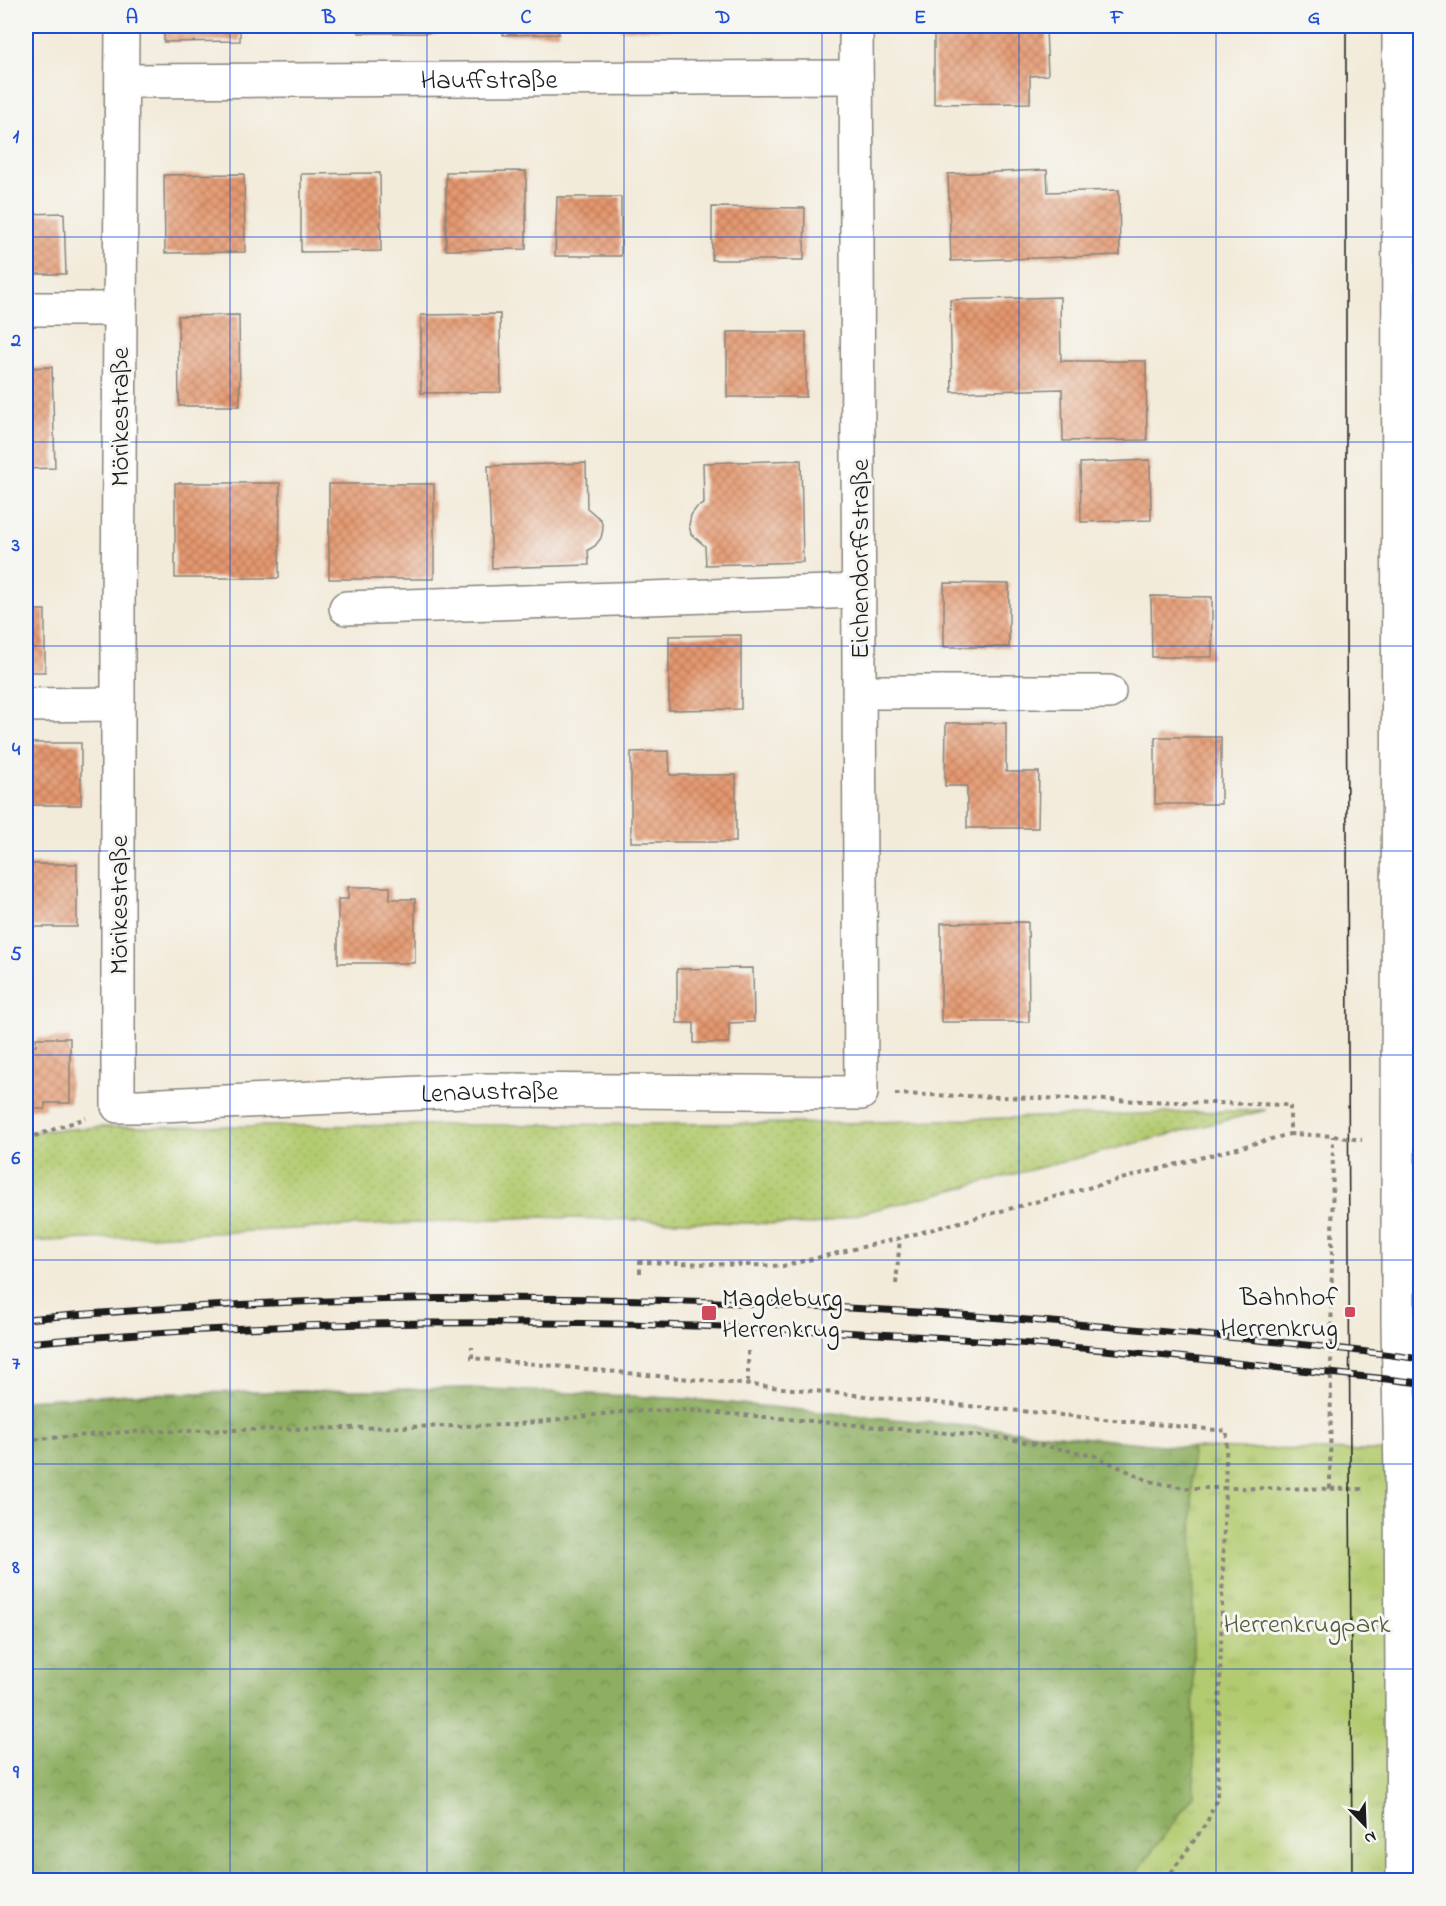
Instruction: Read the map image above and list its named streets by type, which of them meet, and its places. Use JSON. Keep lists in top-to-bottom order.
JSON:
{
  "streets": {
    "street": [
      "Hauffstraße",
      "Mörikestraße",
      "Eichendorffstraße",
      "Lenaustraße"
    ]
  },
  "crossings": [
    ["Hauffstraße", "Mörikestraße"],
    ["Hauffstraße", "Eichendorffstraße"],
    ["Mörikestraße", "Lenaustraße"],
    ["Eichendorffstraße", "Lenaustraße"]
  ],
  "parks": ["Herrenkrugpark"],
  "places": {
    "transit": ["Bahnhof Herrenkrug", "Magdeburg Herrenkrug"]
  },
  "north": "bottom right",
  "grid": {
    "columns": [
      "A",
      "B",
      "C",
      "D",
      "E",
      "F",
      "G"
    ],
    "rows": [
      "1",
      "2",
      "3",
      "4",
      "5",
      "6",
      "7",
      "8",
      "9"
    ]
  }
}
